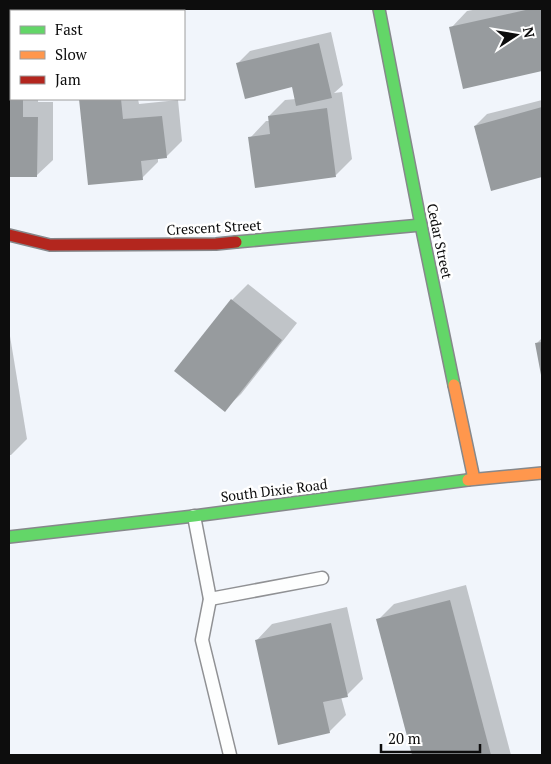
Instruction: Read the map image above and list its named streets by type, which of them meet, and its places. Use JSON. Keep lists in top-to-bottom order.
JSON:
{
  "streets": {
    "street": ["Crescent Street", "Cedar Street", "South Dixie Road"]
  },
  "crossings": [
    ["Crescent Street", "Cedar Street"],
    ["Cedar Street", "South Dixie Road"]
  ],
  "legend": ["Fast", "Slow", "Jam"],
  "scale_bar": "20 m",
  "north": "right"
}
